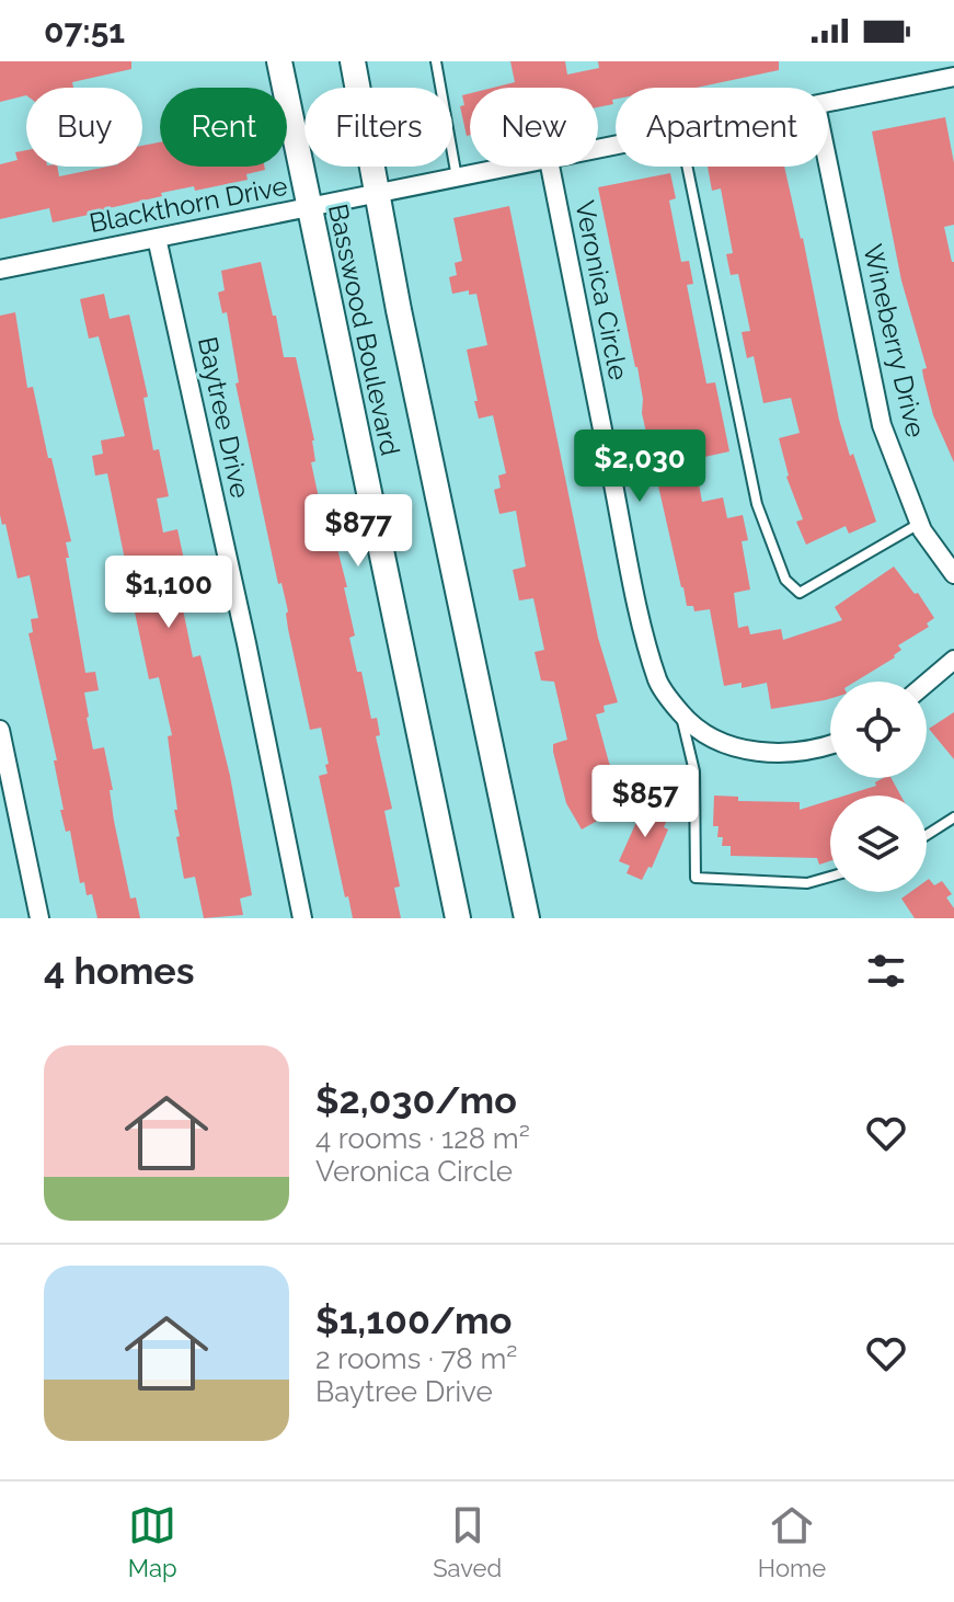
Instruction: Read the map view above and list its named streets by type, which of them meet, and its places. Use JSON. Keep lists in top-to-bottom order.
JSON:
{
  "streets": {
    "main road": ["Basswood Boulevard"],
    "street": [
      "Blackthorn Drive",
      "Veronica Circle",
      "Wineberry Drive",
      "Baytree Drive"
    ]
  },
  "crossings": [
    ["Blackthorn Drive", "Basswood Boulevard"],
    ["Blackthorn Drive", "Baytree Drive"]
  ],
  "page": {
    "status": "07:51",
    "chip": [
      "Buy",
      "Rent",
      "Filters",
      "New",
      "Apartment"
    ],
    "price": [
      "$2,030",
      "$877",
      "$1,100",
      "$857"
    ],
    "heading": "4 homes",
    "list": [
      {
        "name": "$2,030/mo",
        "note": "4 rooms · 128 m² · Veronica Circle"
      },
      {
        "name": "$1,100/mo",
        "note": "2 rooms · 78 m² · Baytree Drive"
      }
    ],
    "tabs": ["Map", "Saved", "Home"]
  }
}
